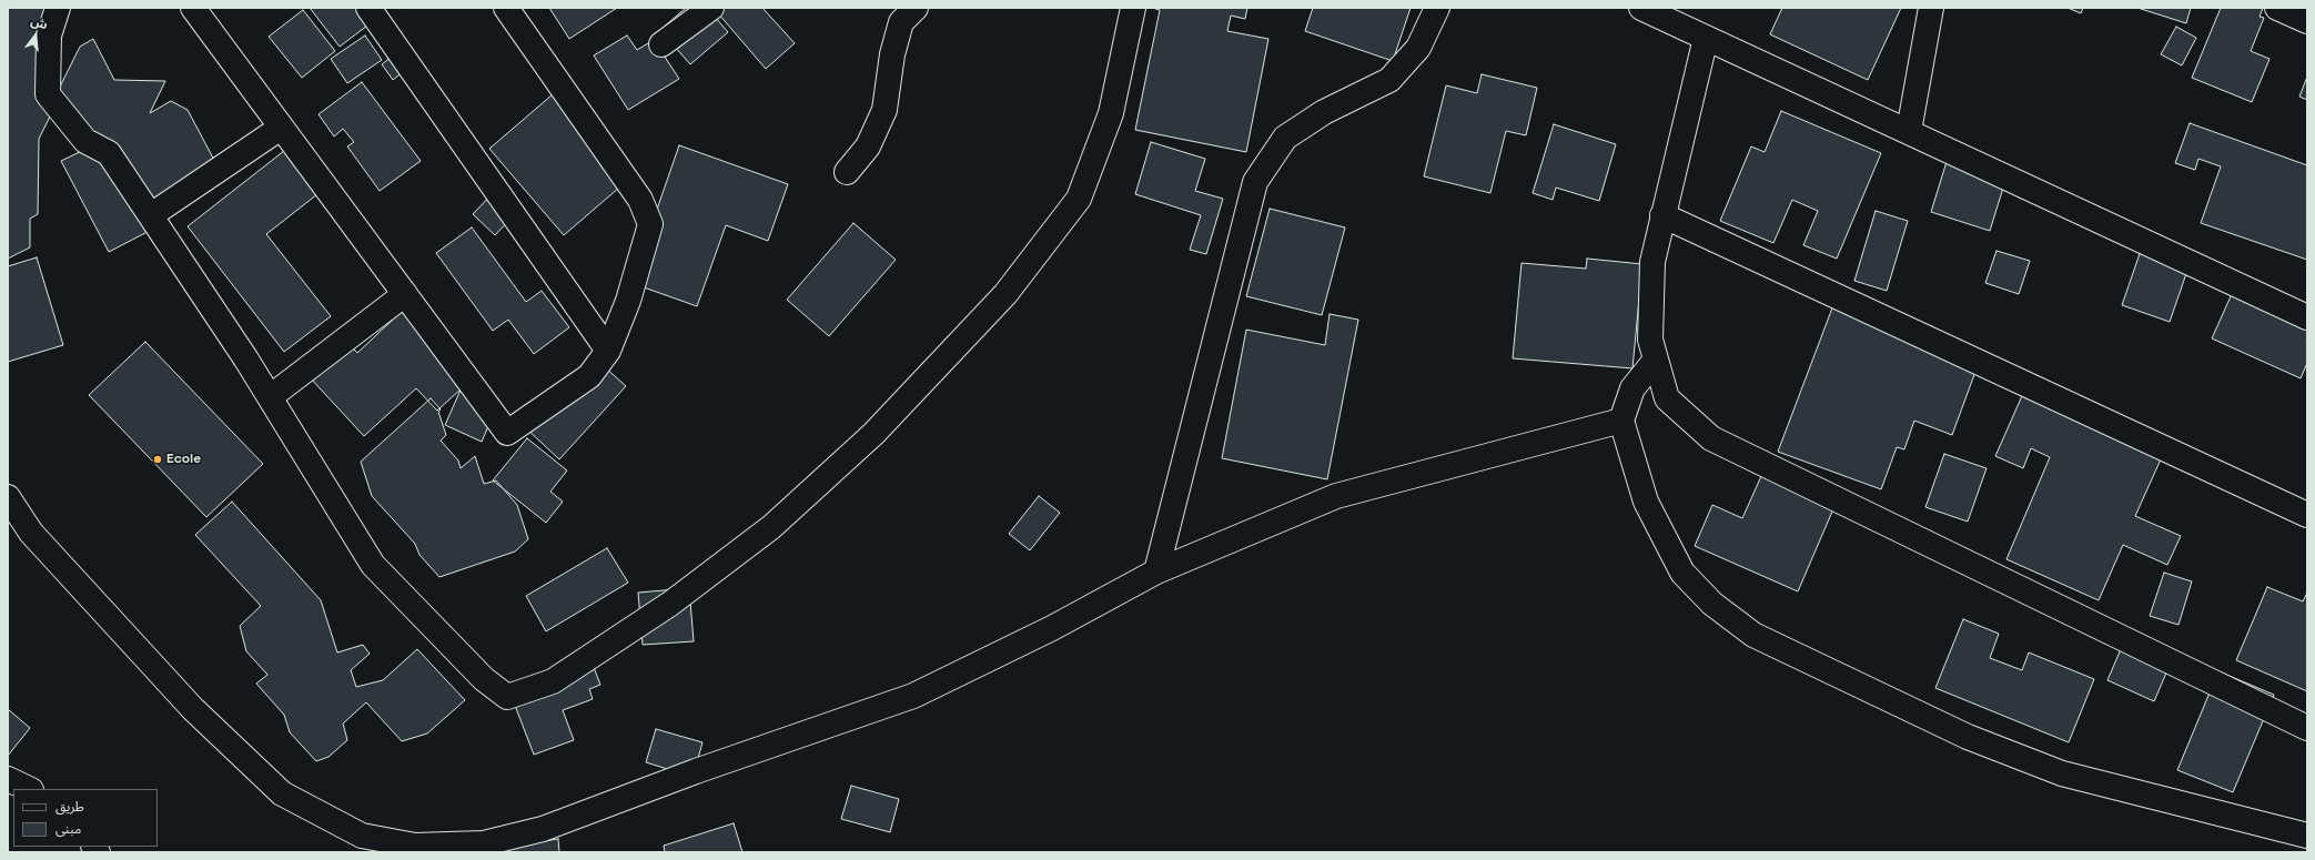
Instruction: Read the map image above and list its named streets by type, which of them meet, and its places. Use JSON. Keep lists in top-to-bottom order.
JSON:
{
  "places": ["Ecole"],
  "legend": ["طريق", "مبنى"],
  "north": "top"
}
